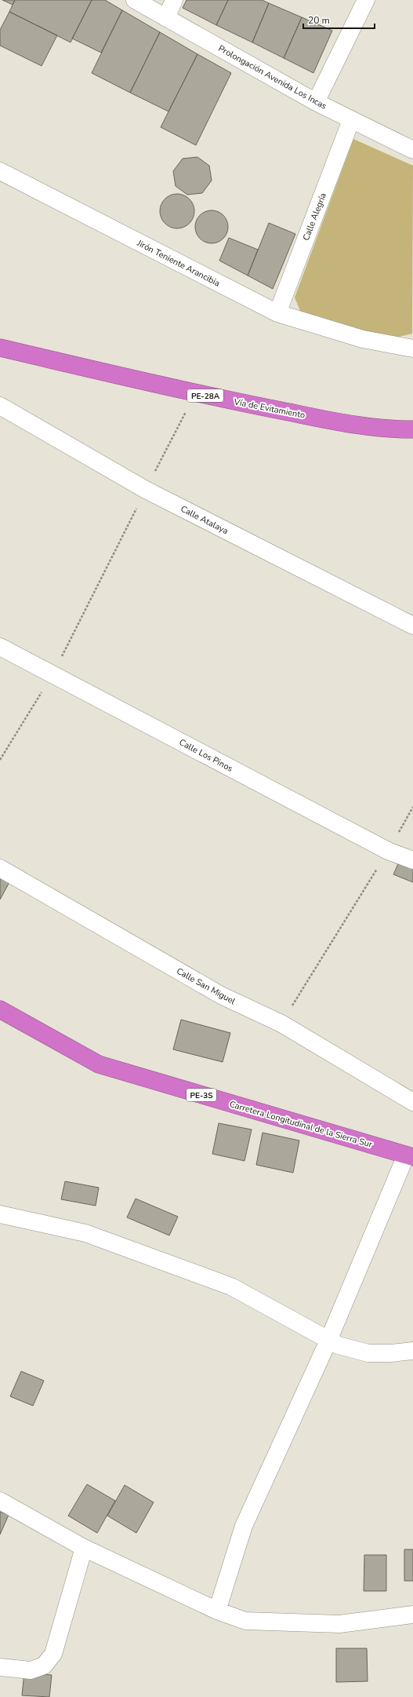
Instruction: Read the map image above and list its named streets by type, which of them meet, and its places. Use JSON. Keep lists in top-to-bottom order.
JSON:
{
  "streets": {
    "highway": [
      "PE-28A",
      "Vía de Evitamiento",
      "PE-3S",
      "Carretera Longitudinal de la Sierra Sur"
    ],
    "street": [
      "Prolongación Avenida Los Incas",
      "Calle Alegría",
      "Jirón Teniente Arancibia",
      "Calle Atalaya",
      "Calle Los Pinos",
      "Calle San Miguel"
    ]
  },
  "crossings": [
    ["Prolongación Avenida Los Incas", "Calle Alegría"],
    ["Calle Alegría", "Jirón Teniente Arancibia"]
  ],
  "scale_bar": "20 m"
}
